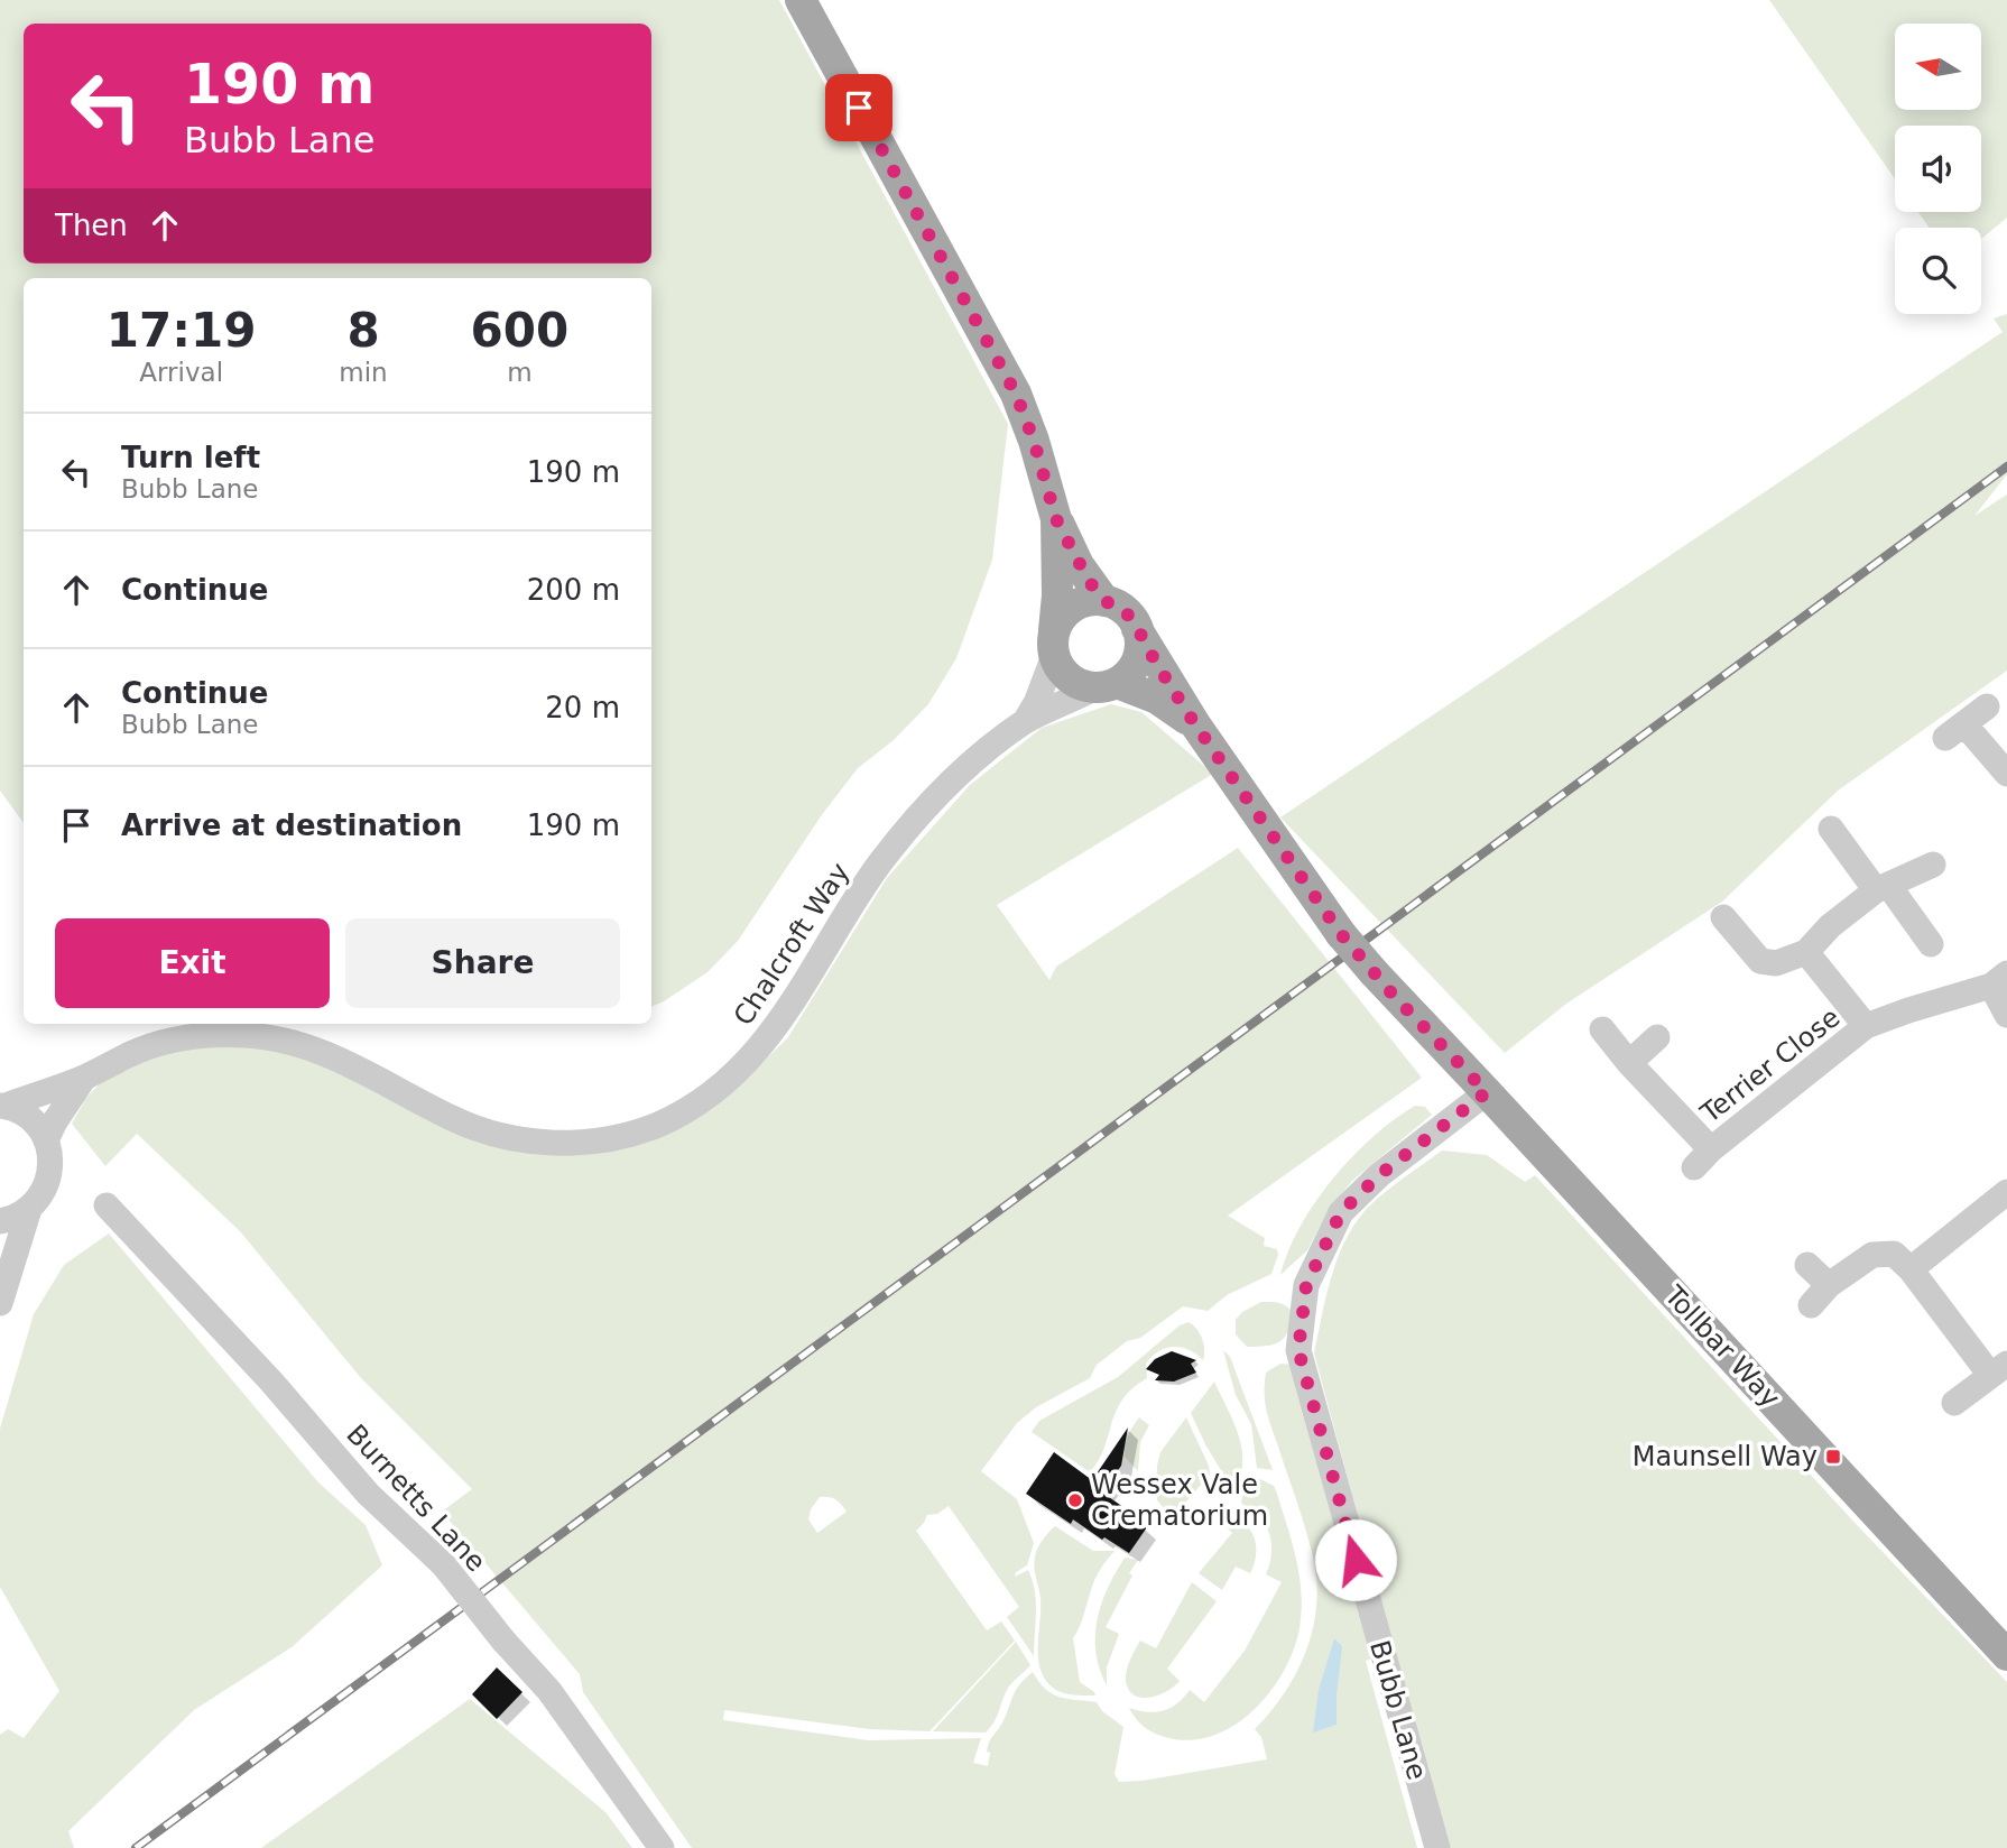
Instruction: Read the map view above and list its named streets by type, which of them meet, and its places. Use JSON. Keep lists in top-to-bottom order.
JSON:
{
  "streets": {
    "main road": ["Tollbar Way"],
    "street": [
      "Chalcroft Way",
      "Terrier Close",
      "Burnetts Lane",
      "Bubb Lane"
    ]
  },
  "crossings": [
    ["Tollbar Way", "Bubb Lane"]
  ],
  "places": {
    "transit": ["Maunsell Way"],
    "other": ["Wessex Vale Crematorium"]
  },
  "north": "left",
  "page": {
    "turn": ["190 m", "Bubb Lane"],
    "then": "Then",
    "eta": [
      "17:19",
      "Arrival",
      "8",
      "min",
      "600",
      "m"
    ],
    "list": [
      {
        "name": "Turn left",
        "note": "Bubb Lane",
        "value": "190 m"
      },
      {
        "name": "Continue",
        "value": "200 m"
      },
      {
        "name": "Continue",
        "note": "Bubb Lane",
        "value": "20 m"
      },
      {
        "name": "Arrive at destination",
        "value": "190 m"
      }
    ],
    "buttons": ["Exit", "Share"]
  }
}
